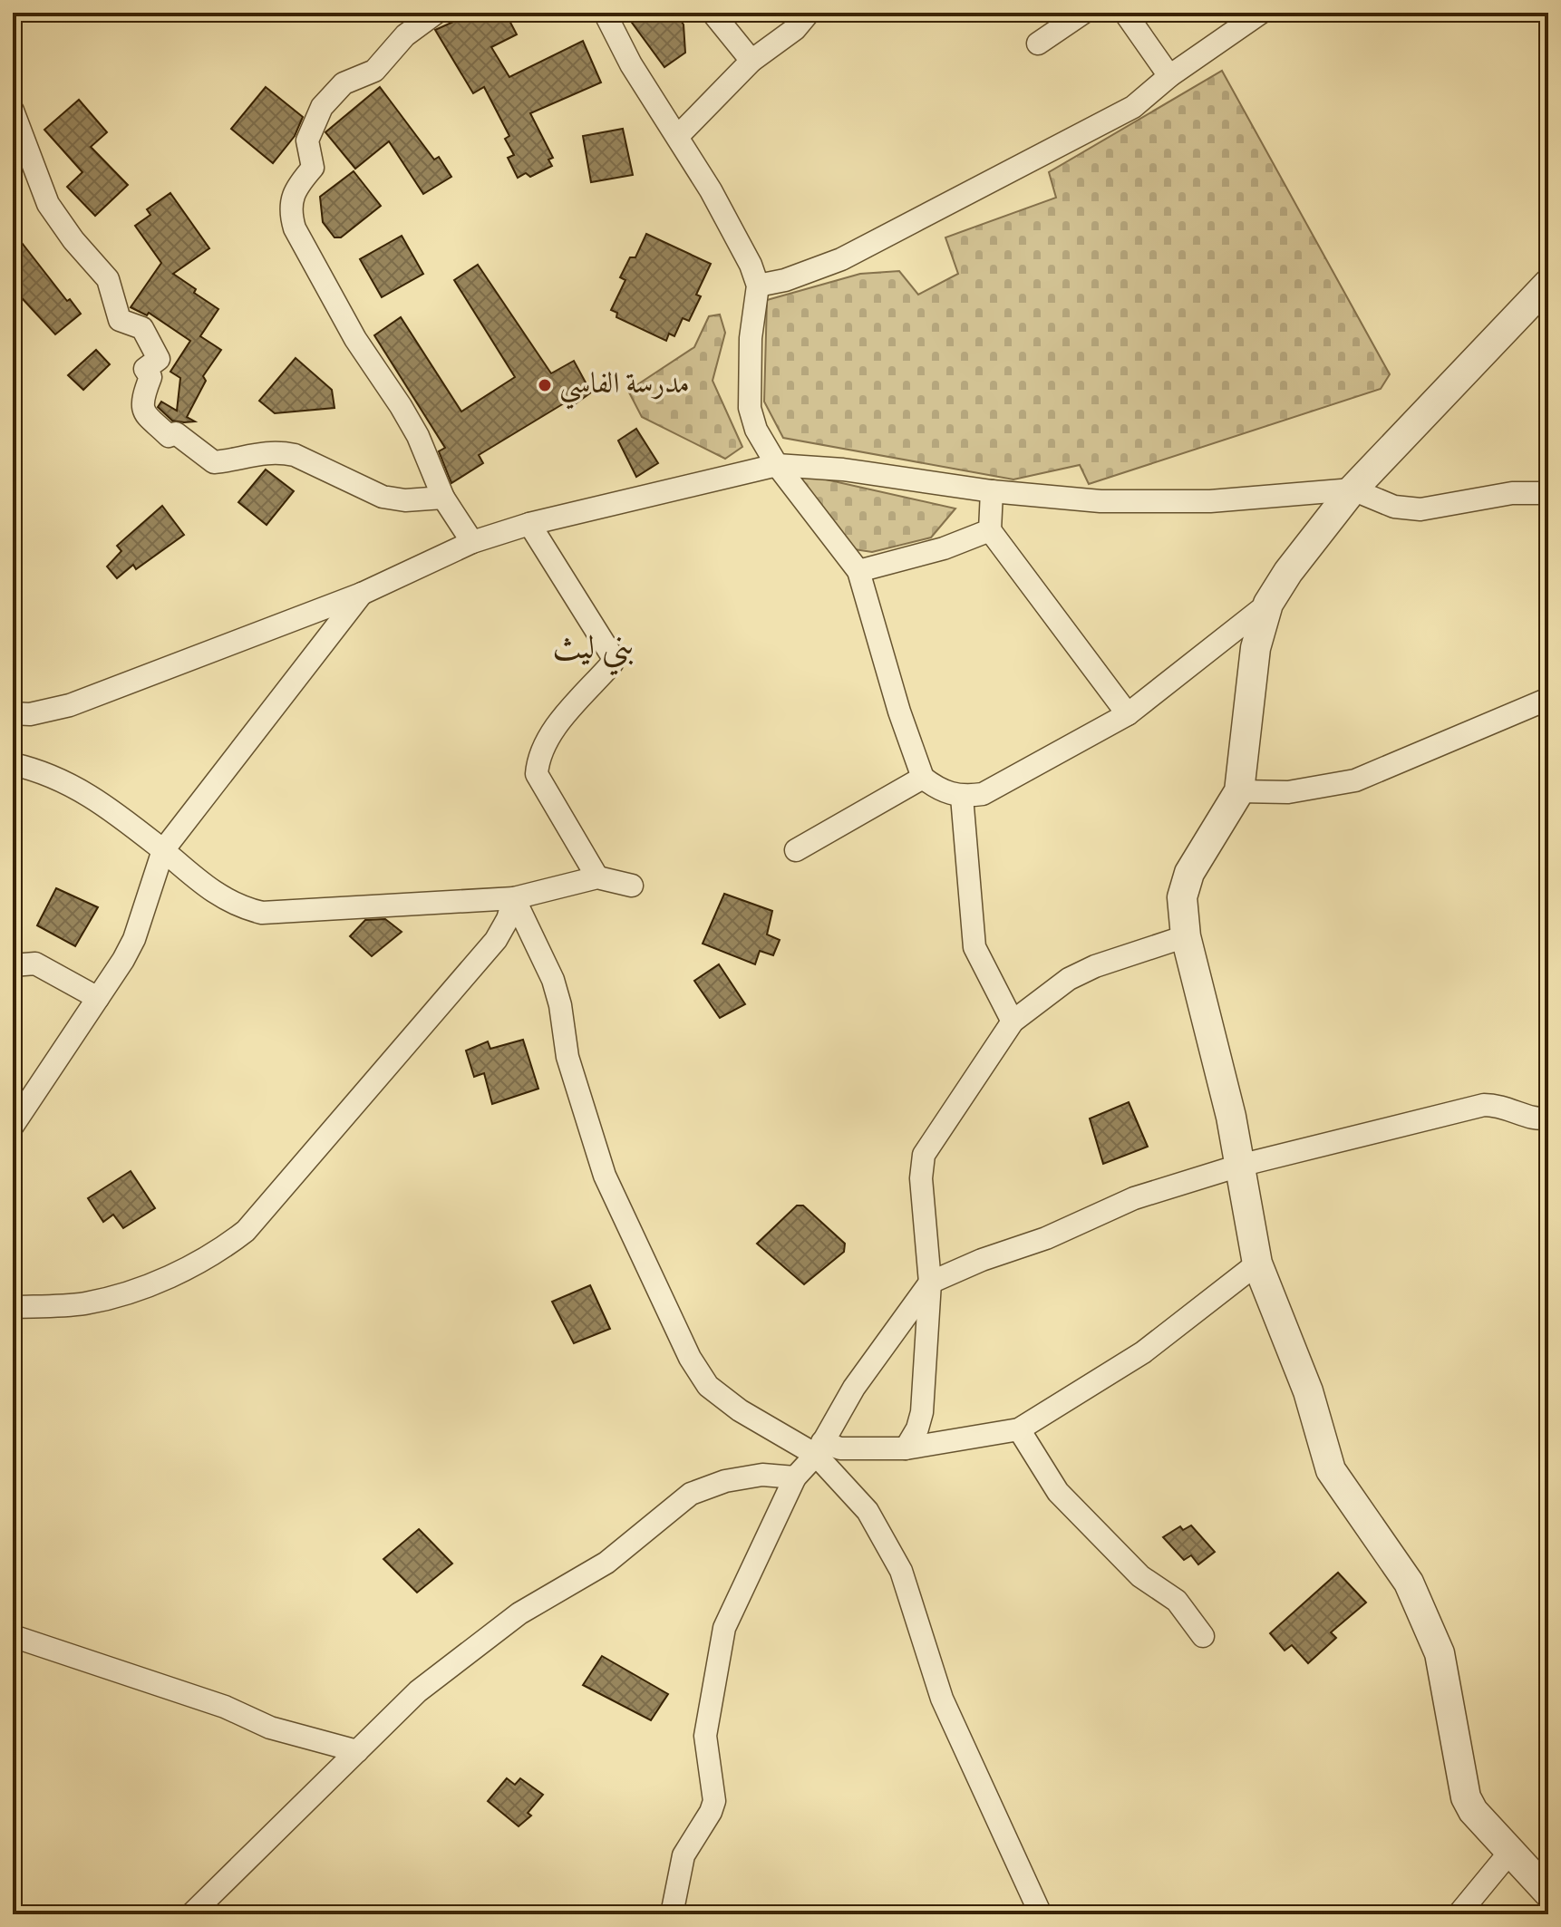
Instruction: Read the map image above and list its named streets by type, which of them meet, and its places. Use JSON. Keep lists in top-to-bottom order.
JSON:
{
  "districts": ["بني ليث"],
  "places": ["مدرسة الفاسي"]
}
